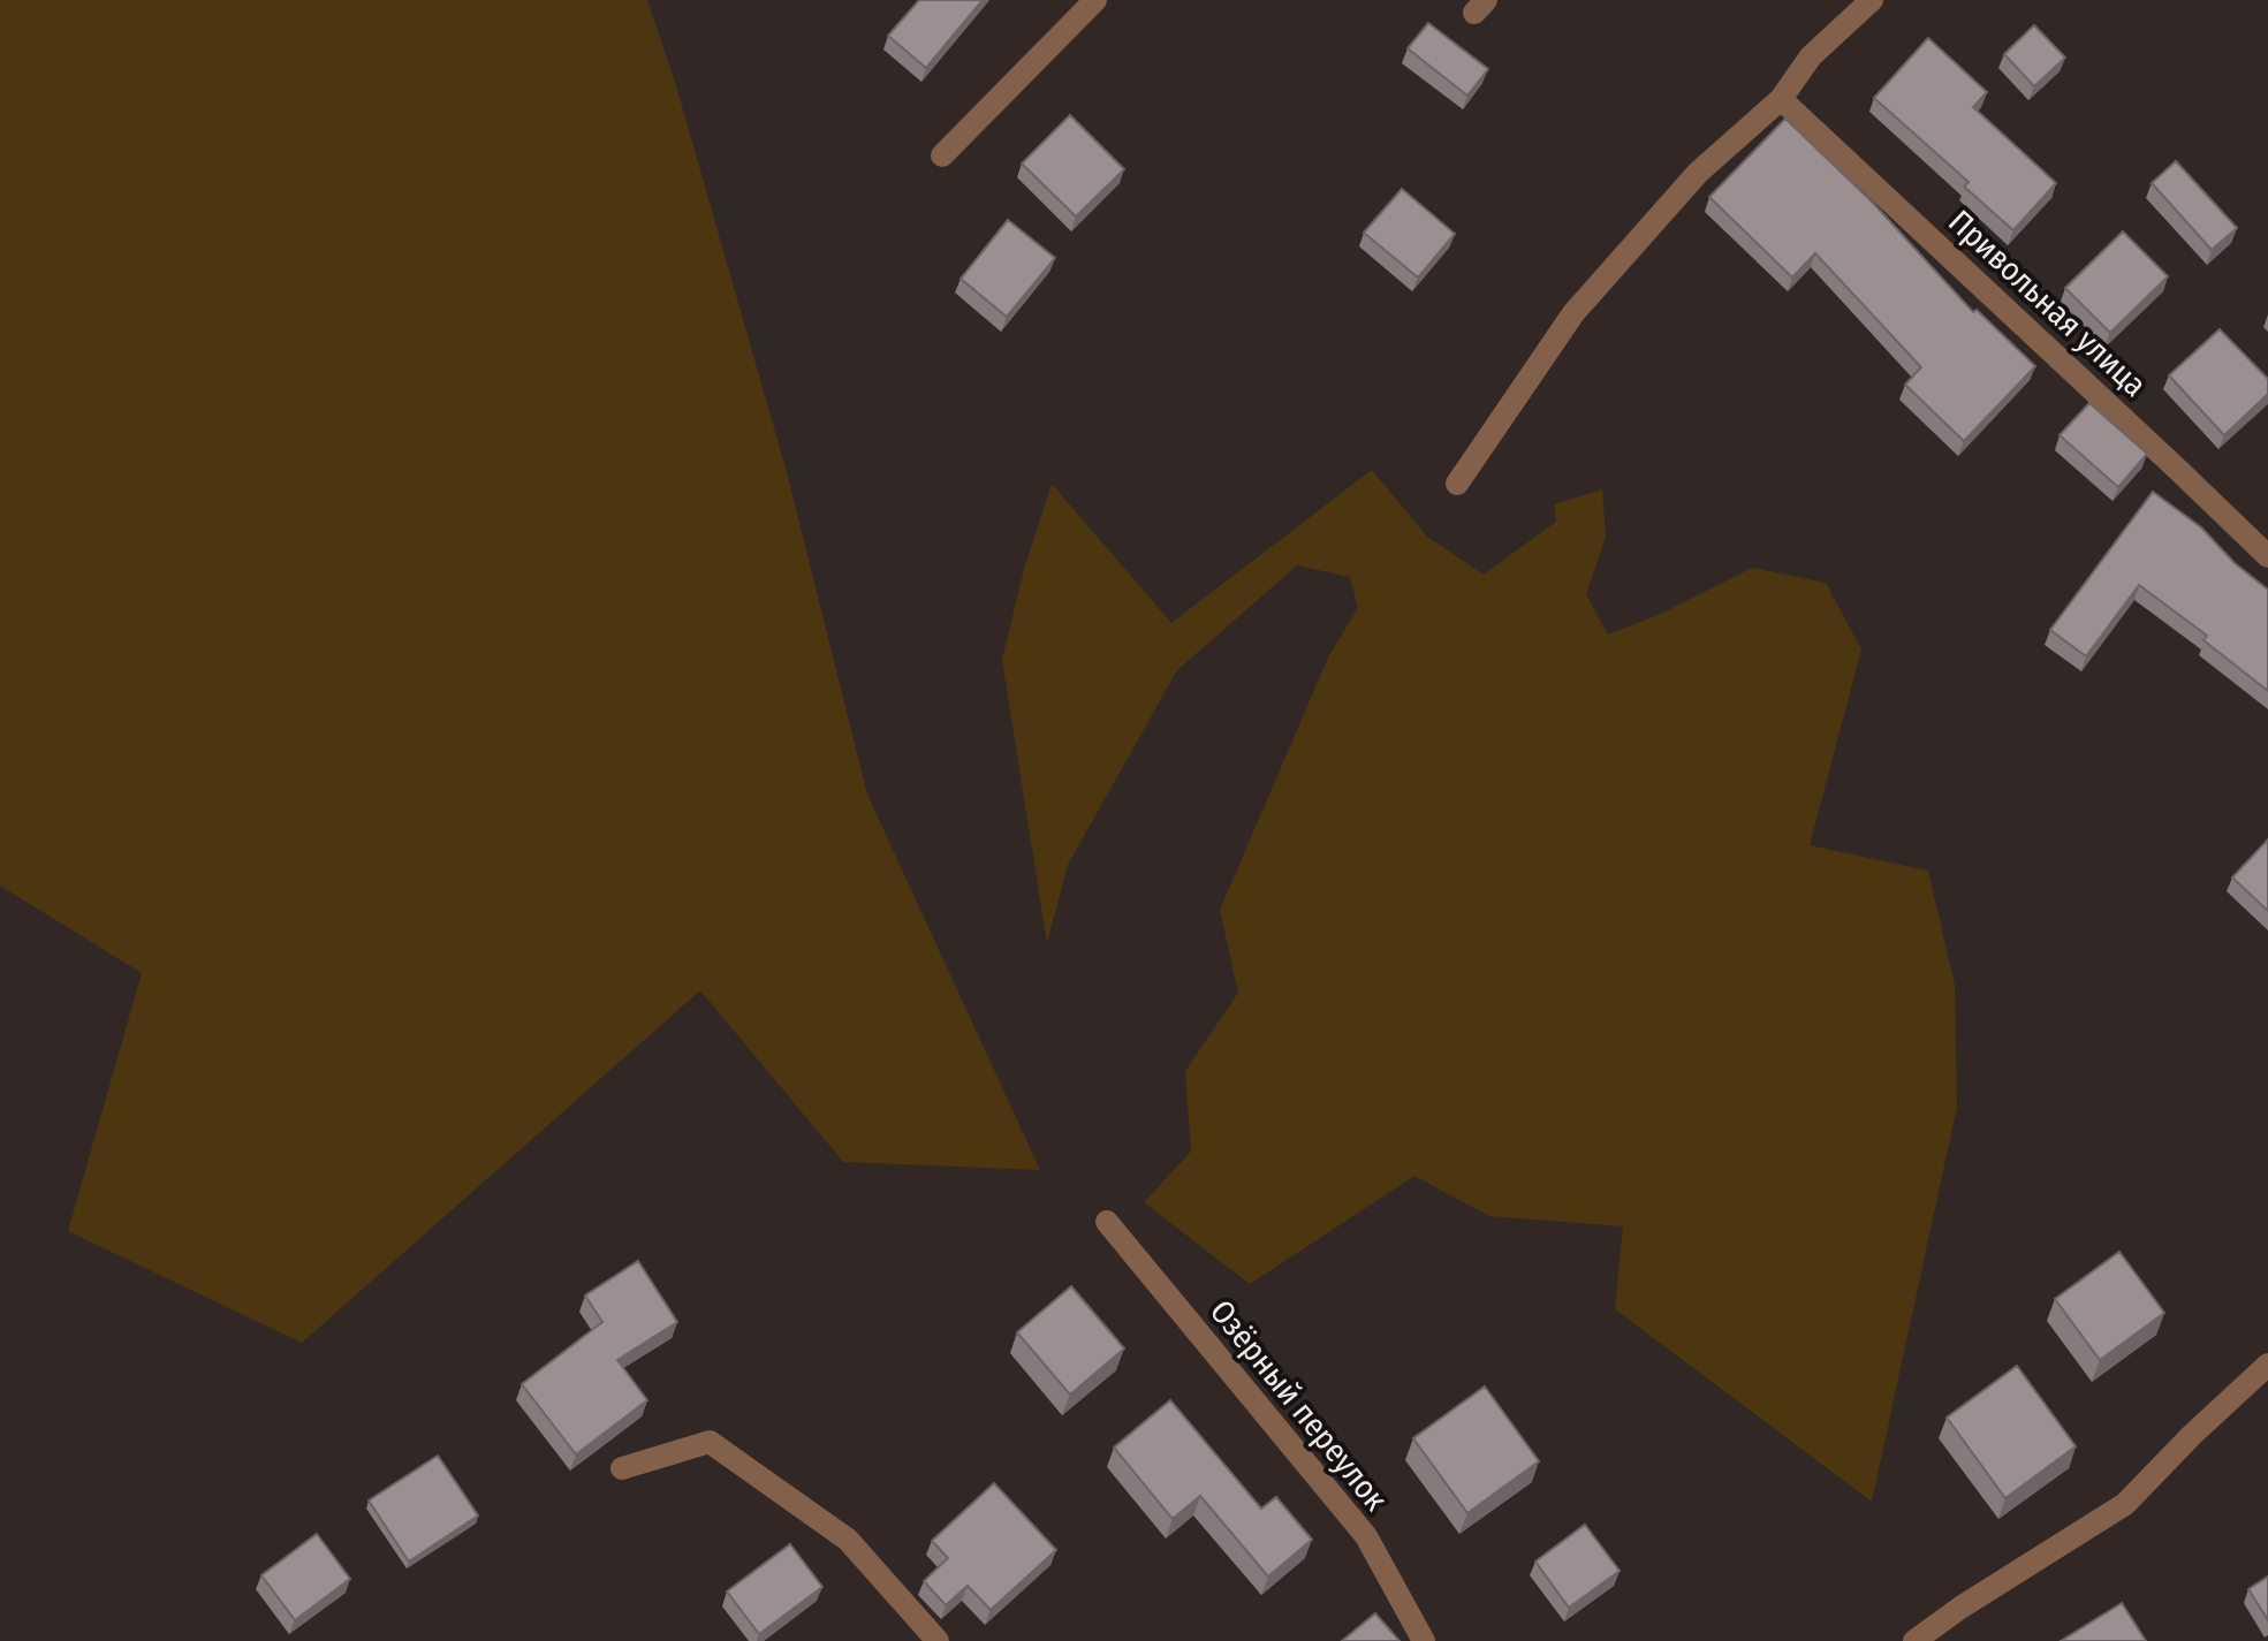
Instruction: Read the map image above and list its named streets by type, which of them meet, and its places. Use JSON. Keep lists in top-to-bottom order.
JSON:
{
  "streets": {
    "street": ["Привольная улица", "Озёрный переулок"]
  }
}
